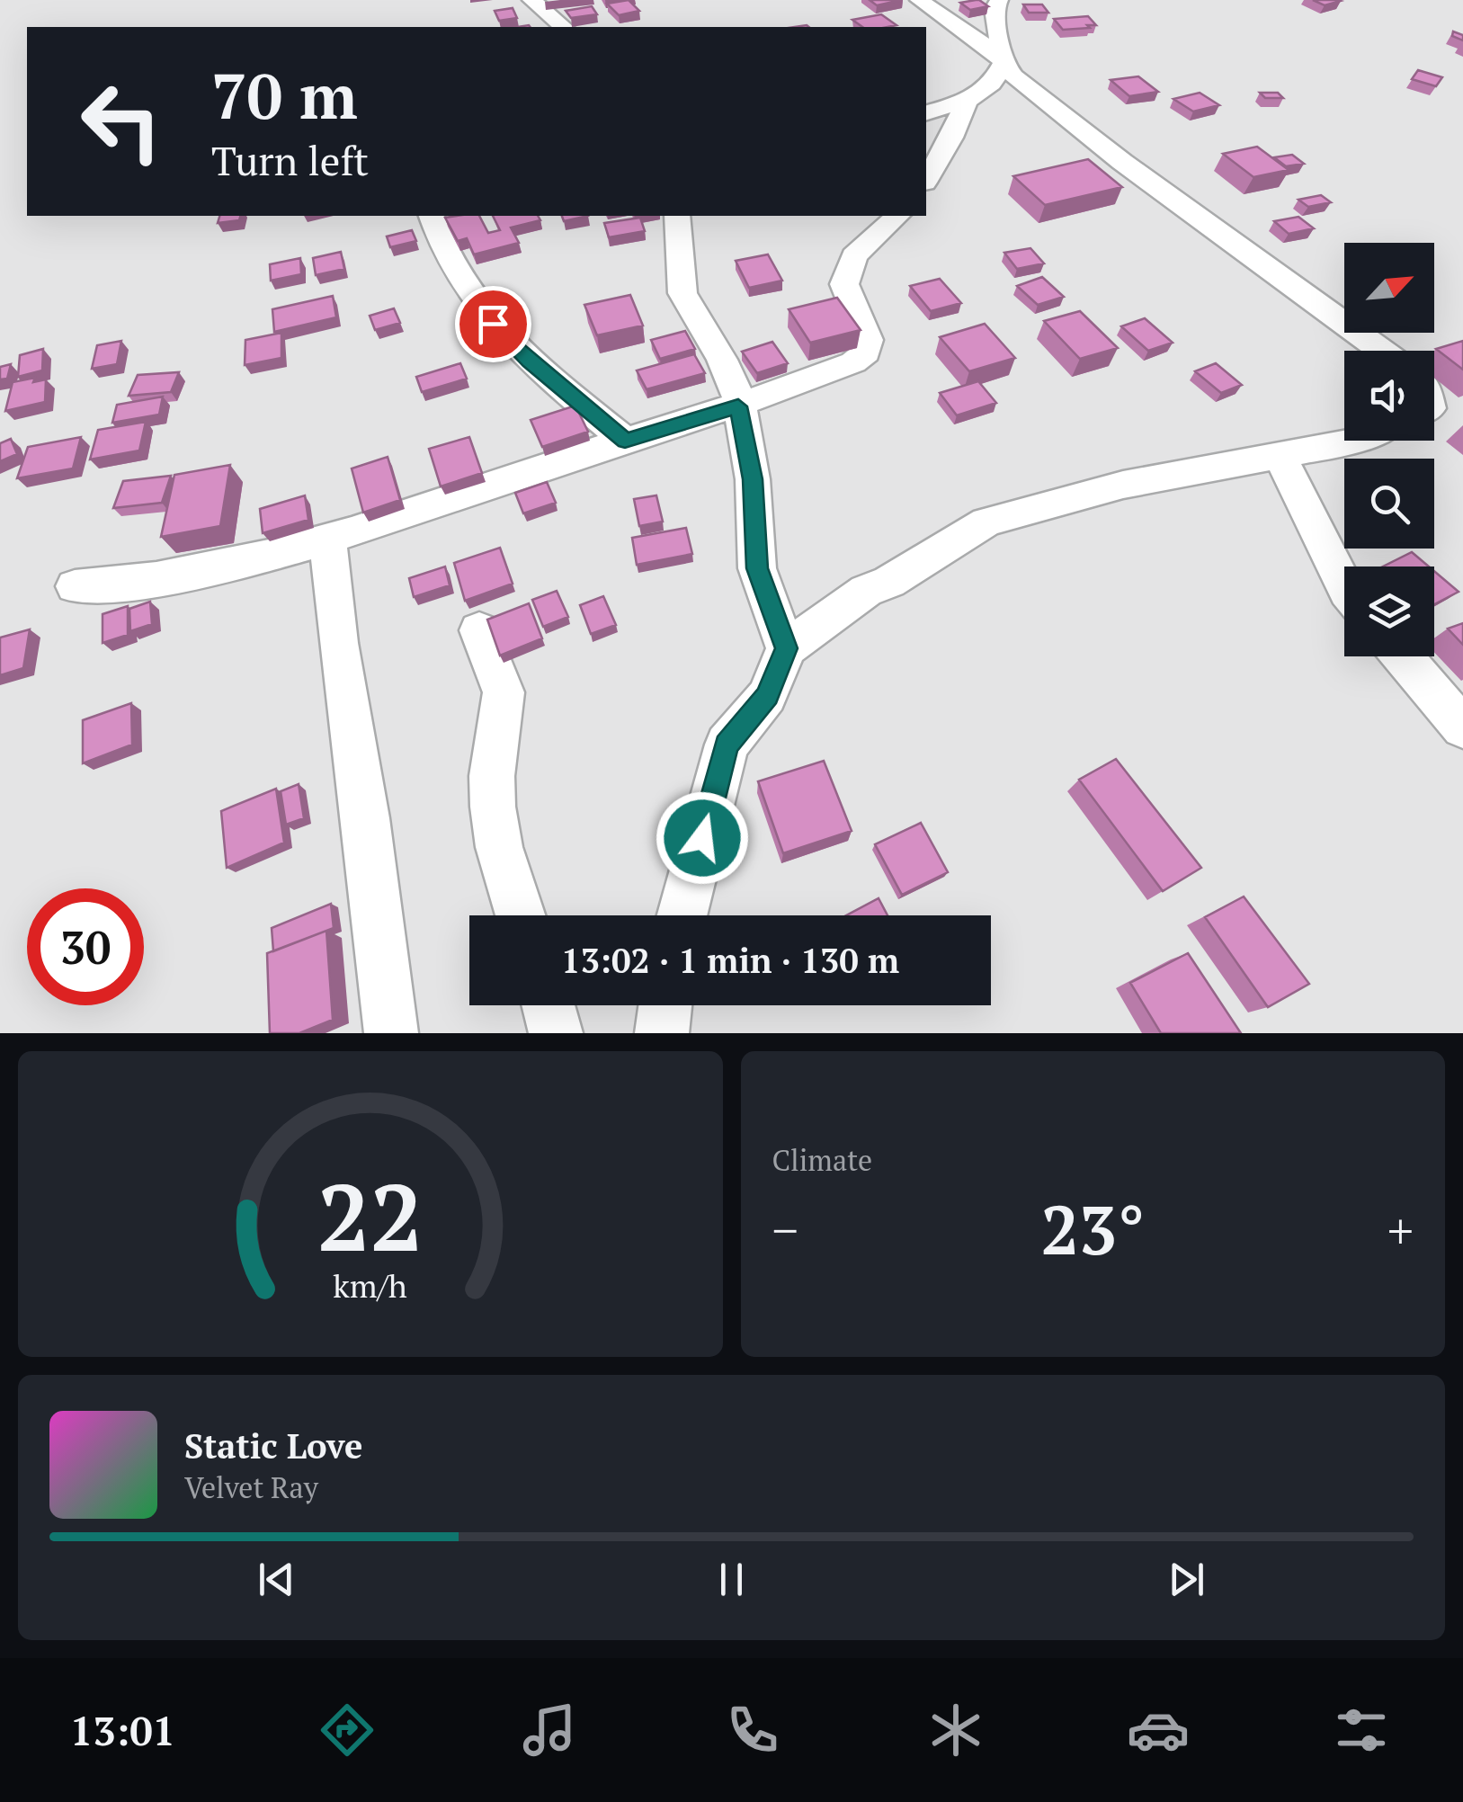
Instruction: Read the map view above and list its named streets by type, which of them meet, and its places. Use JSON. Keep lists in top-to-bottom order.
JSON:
{
  "north": "top right",
  "page": {
    "turn": ["70 m", "Turn left"],
    "limit": "30",
    "trip": "13:02 · 1 min · 130 m",
    "tile": "Climate",
    "heat": ["−", "23°", "+"],
    "song": ["Static Love", "Velvet Ray"],
    "tabs": "13:01",
    "gauge": ["22", "km/h"]
  }
}
